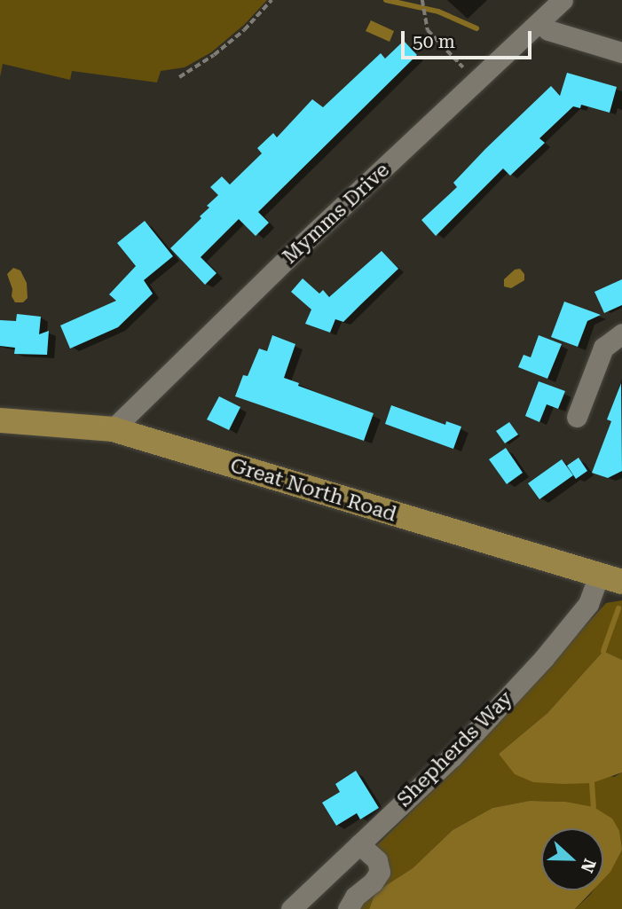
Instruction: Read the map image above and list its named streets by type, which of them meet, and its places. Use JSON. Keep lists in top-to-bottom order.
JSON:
{
  "streets": {
    "main road": ["Great North Road"],
    "street": ["Mymms Drive", "Shepherds Way"]
  },
  "crossings": [
    ["Mymms Drive", "Great North Road"],
    ["Great North Road", "Shepherds Way"]
  ],
  "scale_bar": "50 m",
  "north": "right"
}
